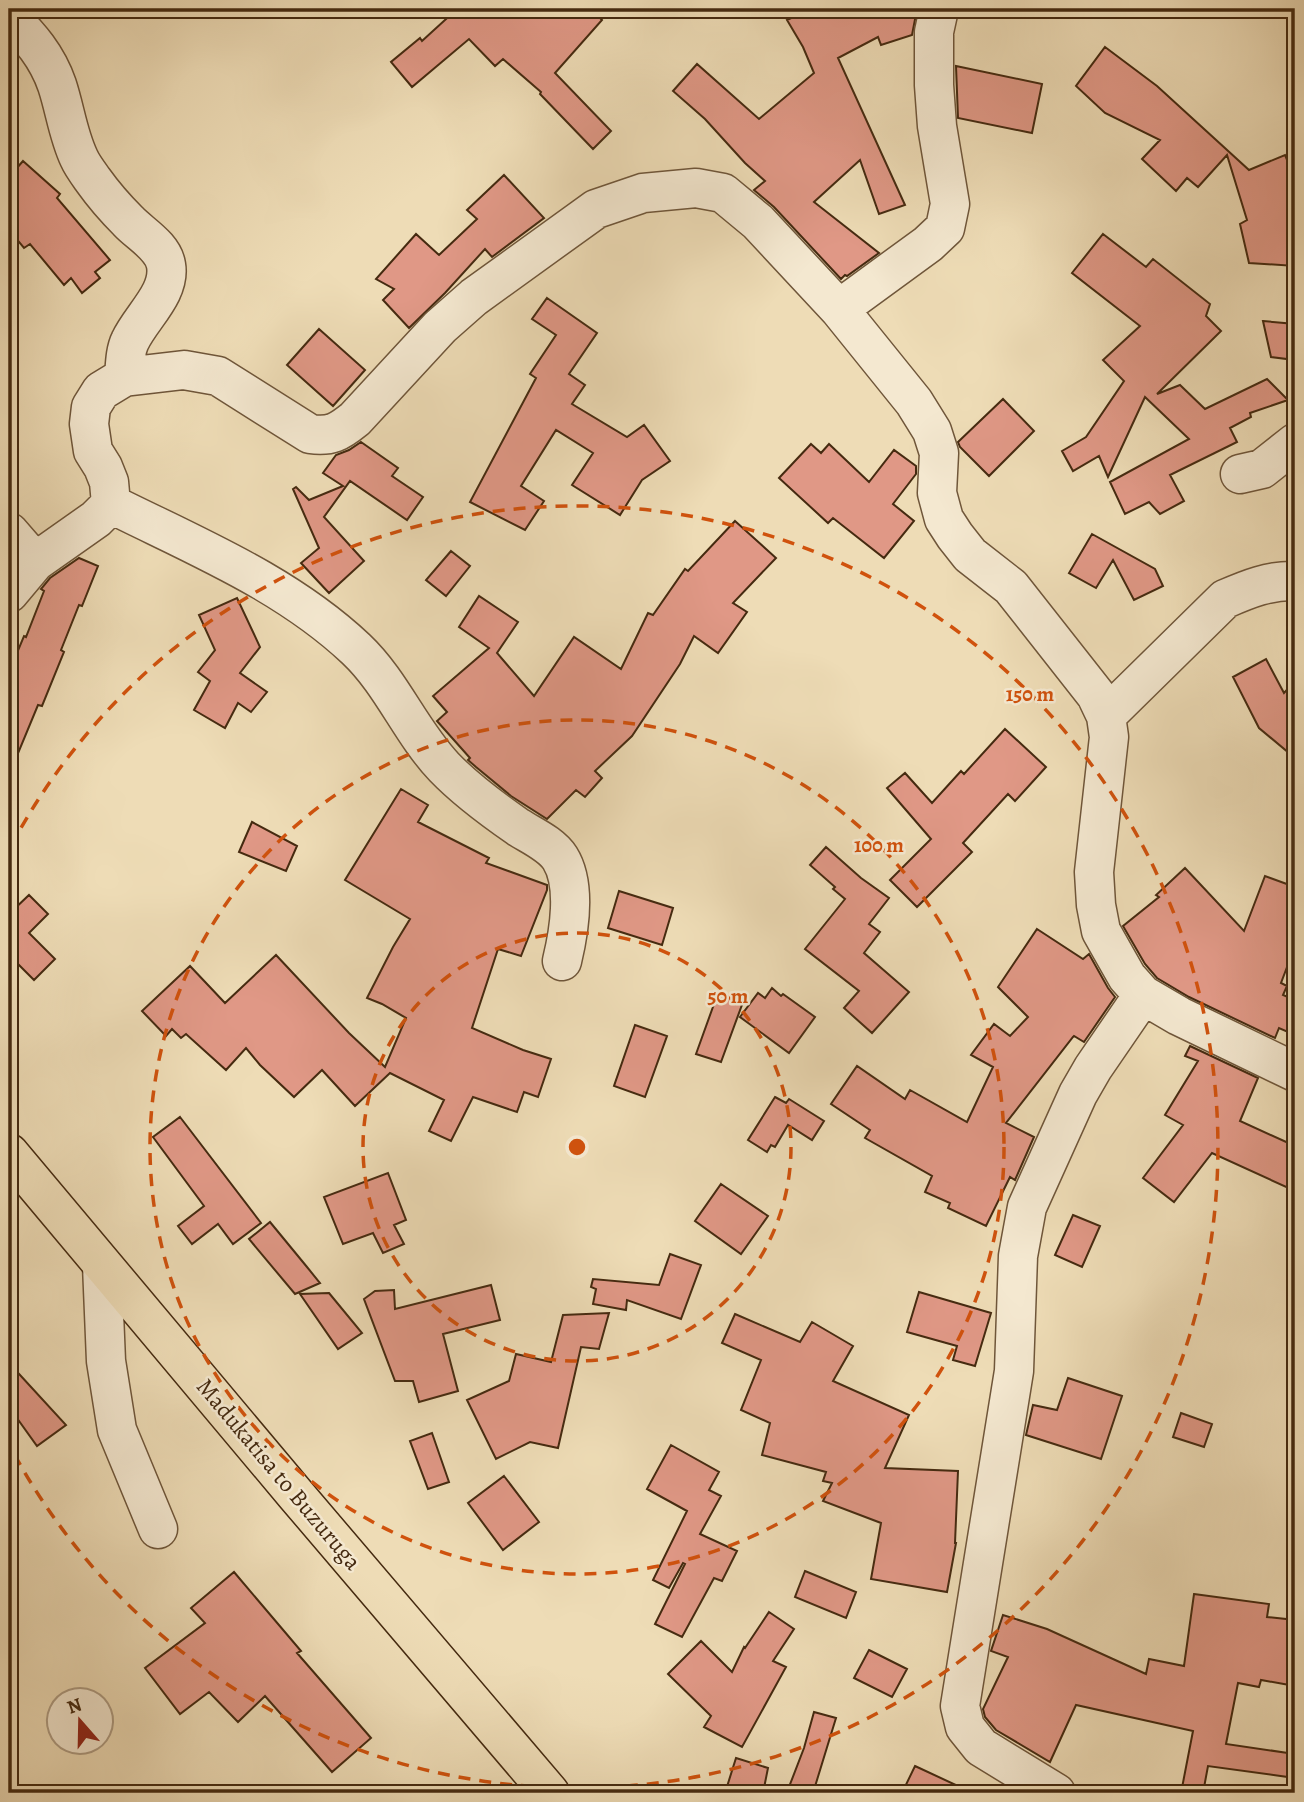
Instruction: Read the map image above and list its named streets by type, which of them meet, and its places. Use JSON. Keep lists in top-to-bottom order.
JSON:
{
  "streets": {
    "main road": ["Madukatisa to Buzuruga"]
  },
  "north": "top",
  "rings": ["150 m", "100 m", "50 m"]
}
